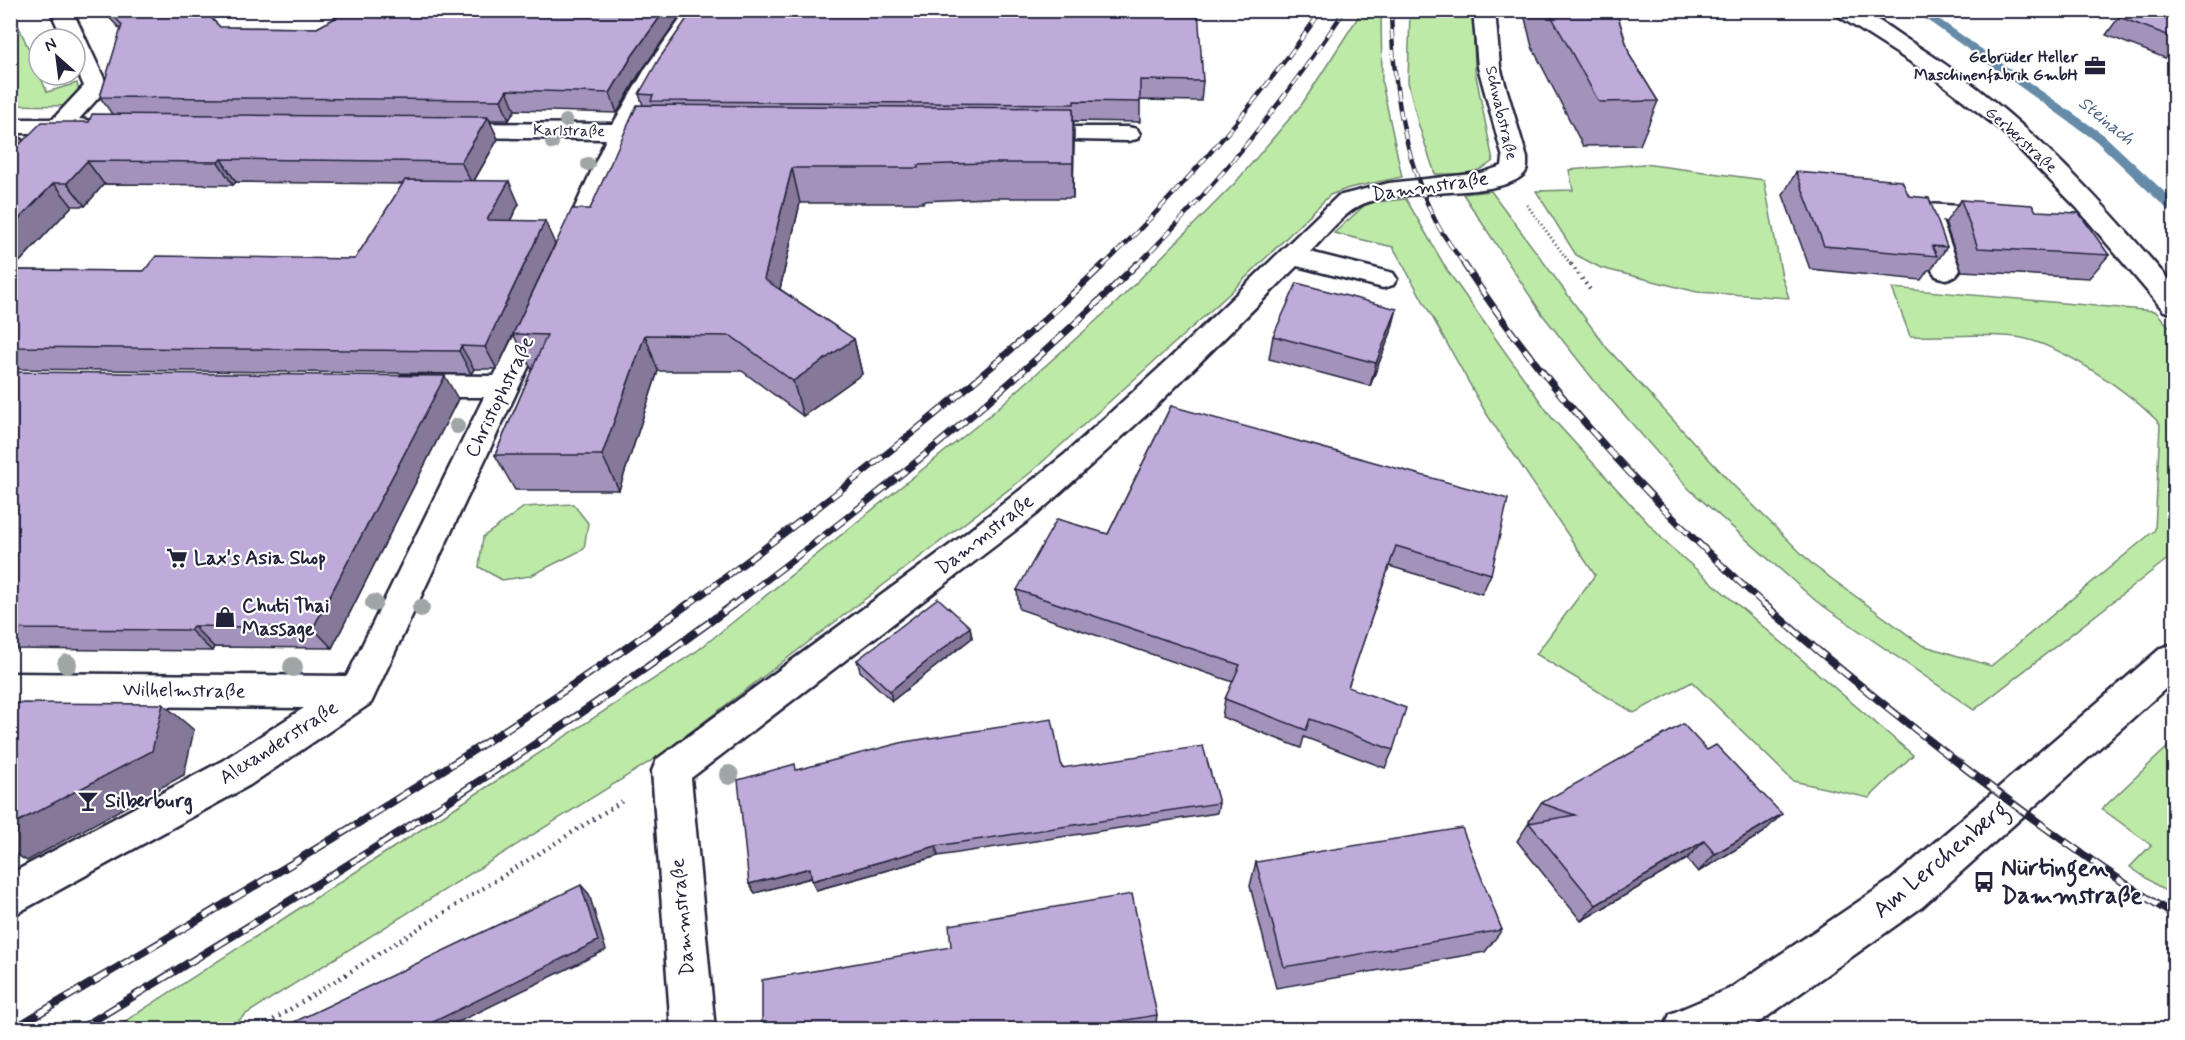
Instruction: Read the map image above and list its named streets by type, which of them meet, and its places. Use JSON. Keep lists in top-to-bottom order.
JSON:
{
  "streets": {
    "street": [
      "Schwabstraße",
      "Karlstraße",
      "Gerberstraße",
      "Dammstraße",
      "Christophstraße",
      "Wilhelmstraße",
      "Alexanderstraße",
      "Am Lerchenberg"
    ]
  },
  "crossings": [
    ["Schwabstraße", "Dammstraße"],
    ["Karlstraße", "Christophstraße"],
    ["Christophstraße", "Wilhelmstraße"],
    ["Christophstraße", "Alexanderstraße"],
    ["Wilhelmstraße", "Alexanderstraße"]
  ],
  "water": ["Steinach"],
  "places": {
    "office": ["Gebrüder Heller Maschinenfabrik GmbH"],
    "supermarket": ["Lax's Asia Shop"],
    "shop": ["Chuti Thai Massage"],
    "bar": ["Silberburg"],
    "bus stop": ["Nürtingen Dammstraße"]
  },
  "north": "top left"
}
